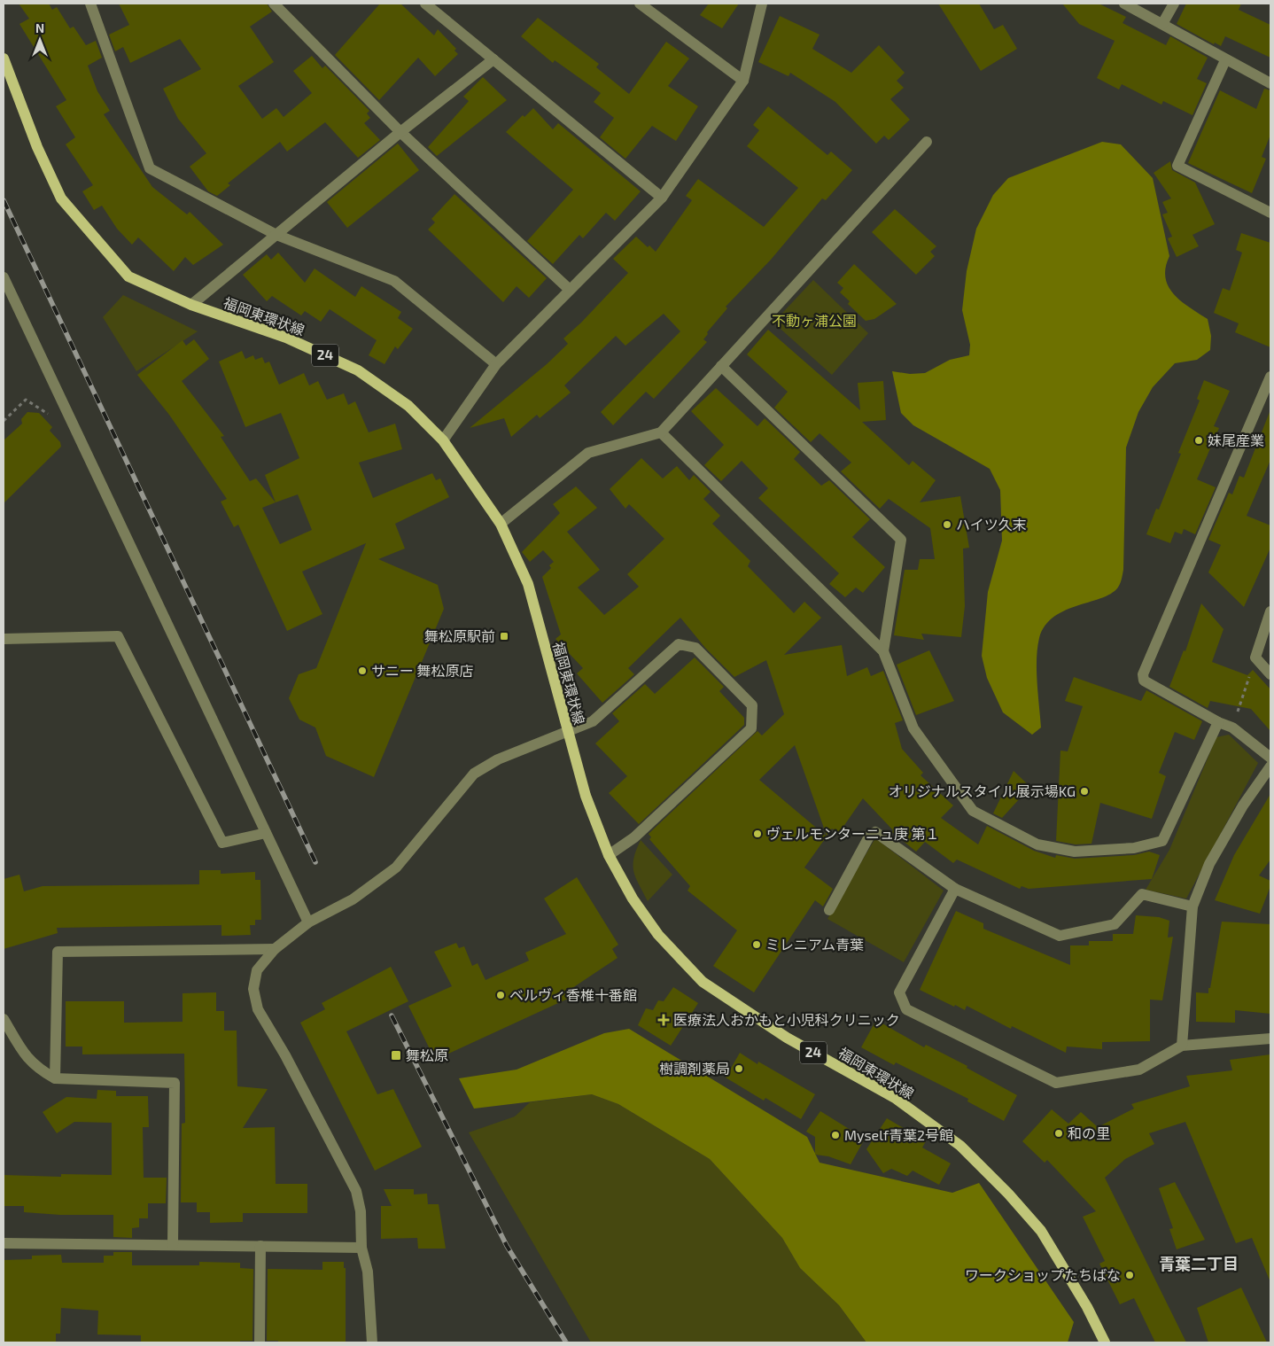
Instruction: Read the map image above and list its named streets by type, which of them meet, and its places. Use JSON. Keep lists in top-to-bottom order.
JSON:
{
  "streets": {
    "main road": ["福岡東環状線", "24"]
  },
  "districts": ["青葉二丁目"],
  "parks": ["不動ヶ浦公園"],
  "places": {
    "other": [
      "妹尾産業",
      "ハイツ久末",
      "サニー 舞松原店",
      "オリジナルスタイル展示場KG",
      "ヴェルモンターニュ庚 第１",
      "ミレニアム青葉",
      "ベルヴィ香椎十番館",
      "樹調剤薬局",
      "和の里",
      "Myself青葉2号館",
      "ワークショップたちばな"
    ],
    "transit": ["舞松原駅前", "舞松原"],
    "health": ["医療法人おかもと小児科クリニック"]
  },
  "north": "top"
}
